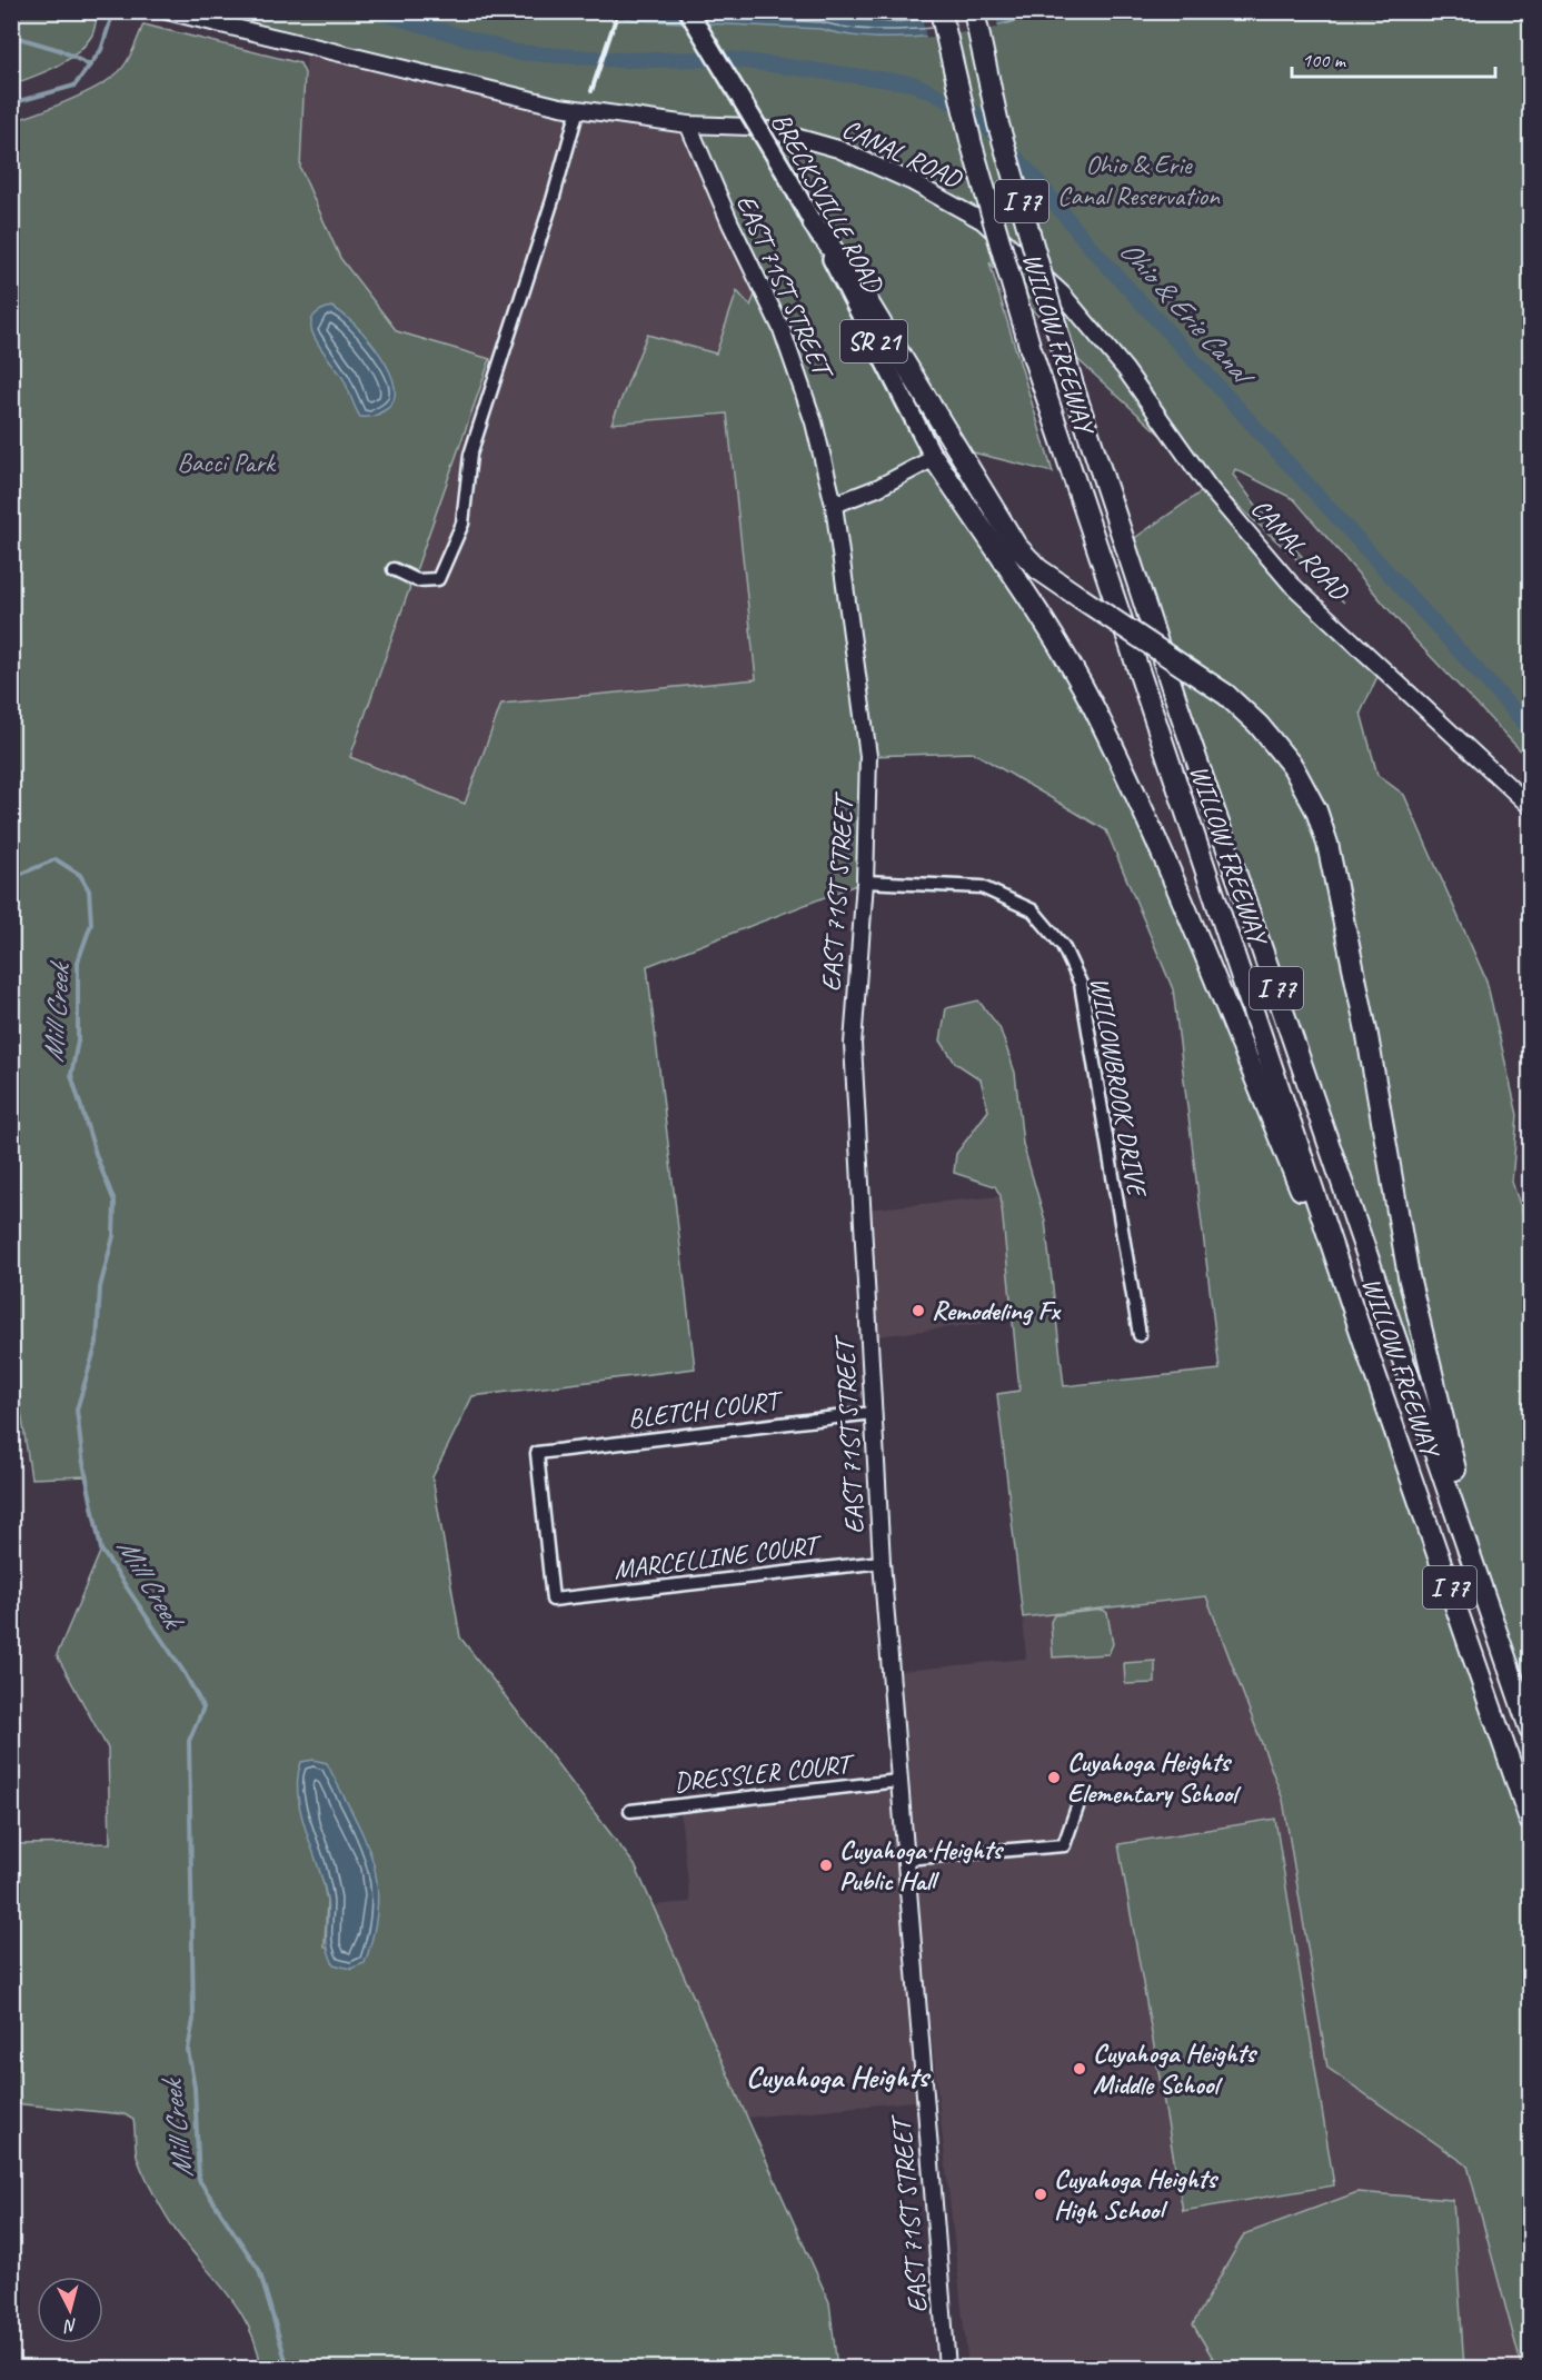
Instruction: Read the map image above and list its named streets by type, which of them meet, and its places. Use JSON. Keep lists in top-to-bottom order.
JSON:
{
  "streets": {
    "highway": ["I 77", "WILLOW FREEWAY"],
    "main road": ["BRECKSVILLE ROAD", "SR 21"],
    "street": [
      "CANAL ROAD",
      "EAST 71ST STREET",
      "WILLOWBROOK DRIVE",
      "BLETCH COURT",
      "MARCELLINE COURT",
      "DRESSLER COURT"
    ]
  },
  "crossings": [
    ["CANAL ROAD", "EAST 71ST STREET"],
    ["EAST 71ST STREET", "WILLOWBROOK DRIVE"],
    ["EAST 71ST STREET", "BLETCH COURT"],
    ["EAST 71ST STREET", "MARCELLINE COURT"],
    ["EAST 71ST STREET", "DRESSLER COURT"],
    ["BLETCH COURT", "MARCELLINE COURT"]
  ],
  "districts": ["Cuyahoga Heights"],
  "water": ["Ohio & Erie Canal", "Mill Creek"],
  "parks": ["Ohio & Erie Canal Reservation", "Bacci Park"],
  "places": [
    "Remodeling Fx",
    "Cuyahoga Heights Elementary School",
    "Cuyahoga Heights Public Hall",
    "Cuyahoga Heights Middle School",
    "Cuyahoga Heights High School"
  ],
  "scale_bar": "100 m",
  "north": "bottom"
}
